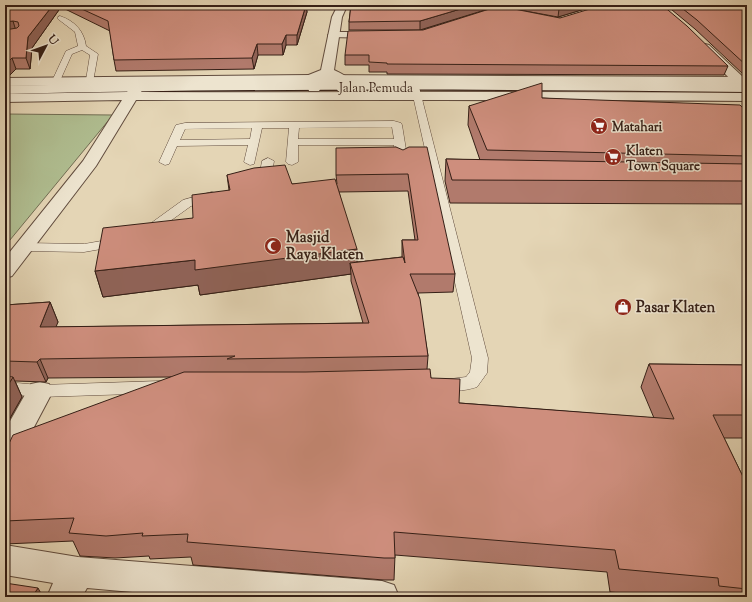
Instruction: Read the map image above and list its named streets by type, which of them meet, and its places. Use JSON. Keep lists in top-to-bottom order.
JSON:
{
  "streets": {
    "street": ["Jalan Pemuda"]
  },
  "places": {
    "supermarket": ["Matahari", "Klaten Town Square"],
    "mosque": ["Masjid Raya Klaten"],
    "shop": ["Pasar Klaten"]
  },
  "north": "top right"
}
